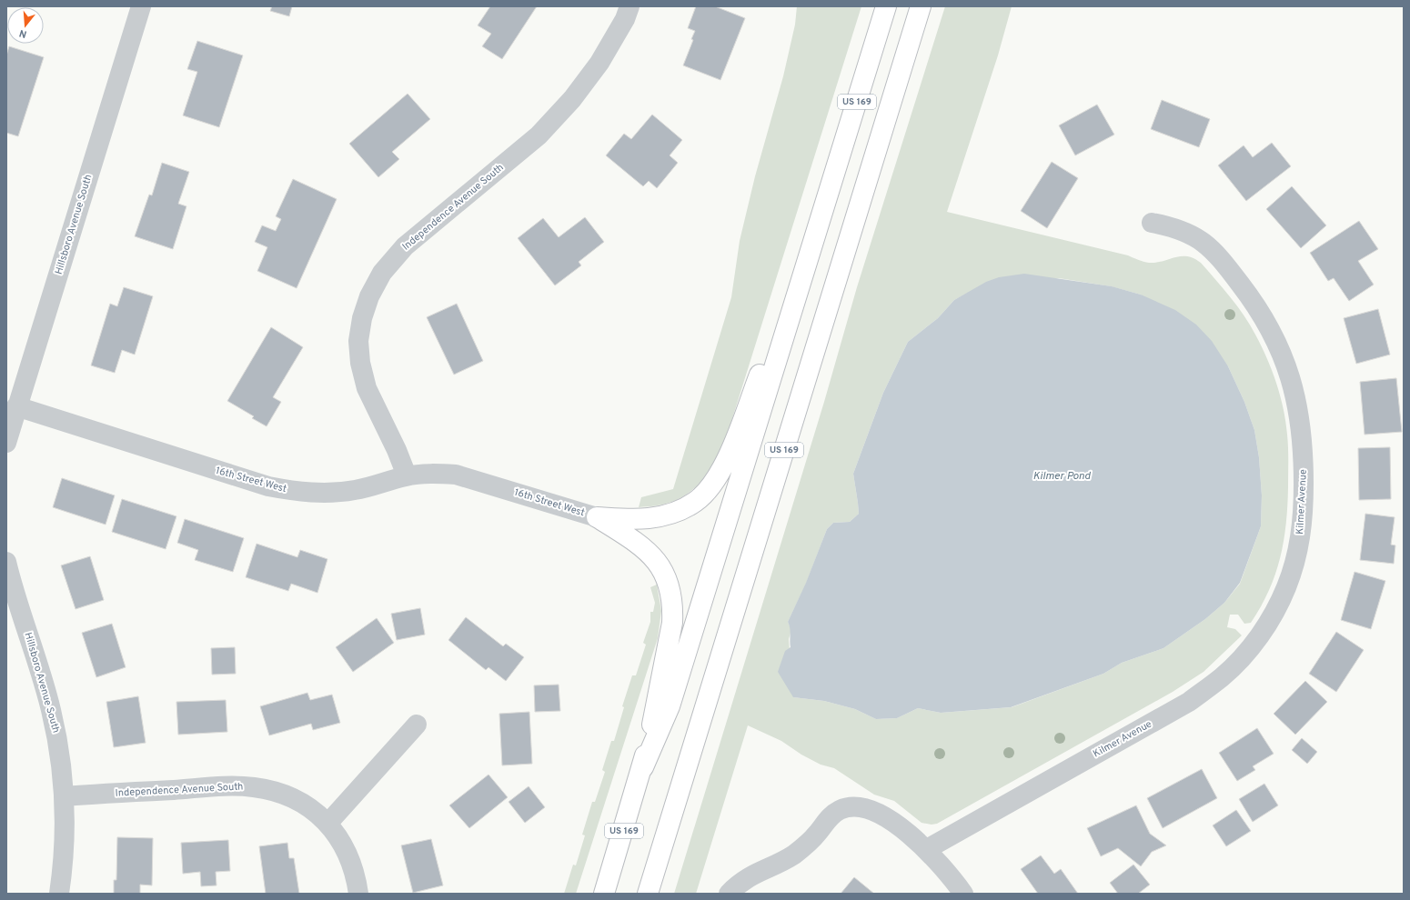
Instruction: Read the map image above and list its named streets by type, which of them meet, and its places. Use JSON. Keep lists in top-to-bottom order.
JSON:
{
  "streets": {
    "highway": ["US 169"],
    "street": [
      "Independence Avenue South",
      "Hillsboro Avenue South",
      "16th Street West",
      "Kilmer Avenue"
    ]
  },
  "crossings": [
    ["Independence Avenue South", "Hillsboro Avenue South"],
    ["Independence Avenue South", "16th Street West"],
    ["Hillsboro Avenue South", "16th Street West"]
  ],
  "water": ["Kilmer Pond"],
  "north": "bottom"
}
